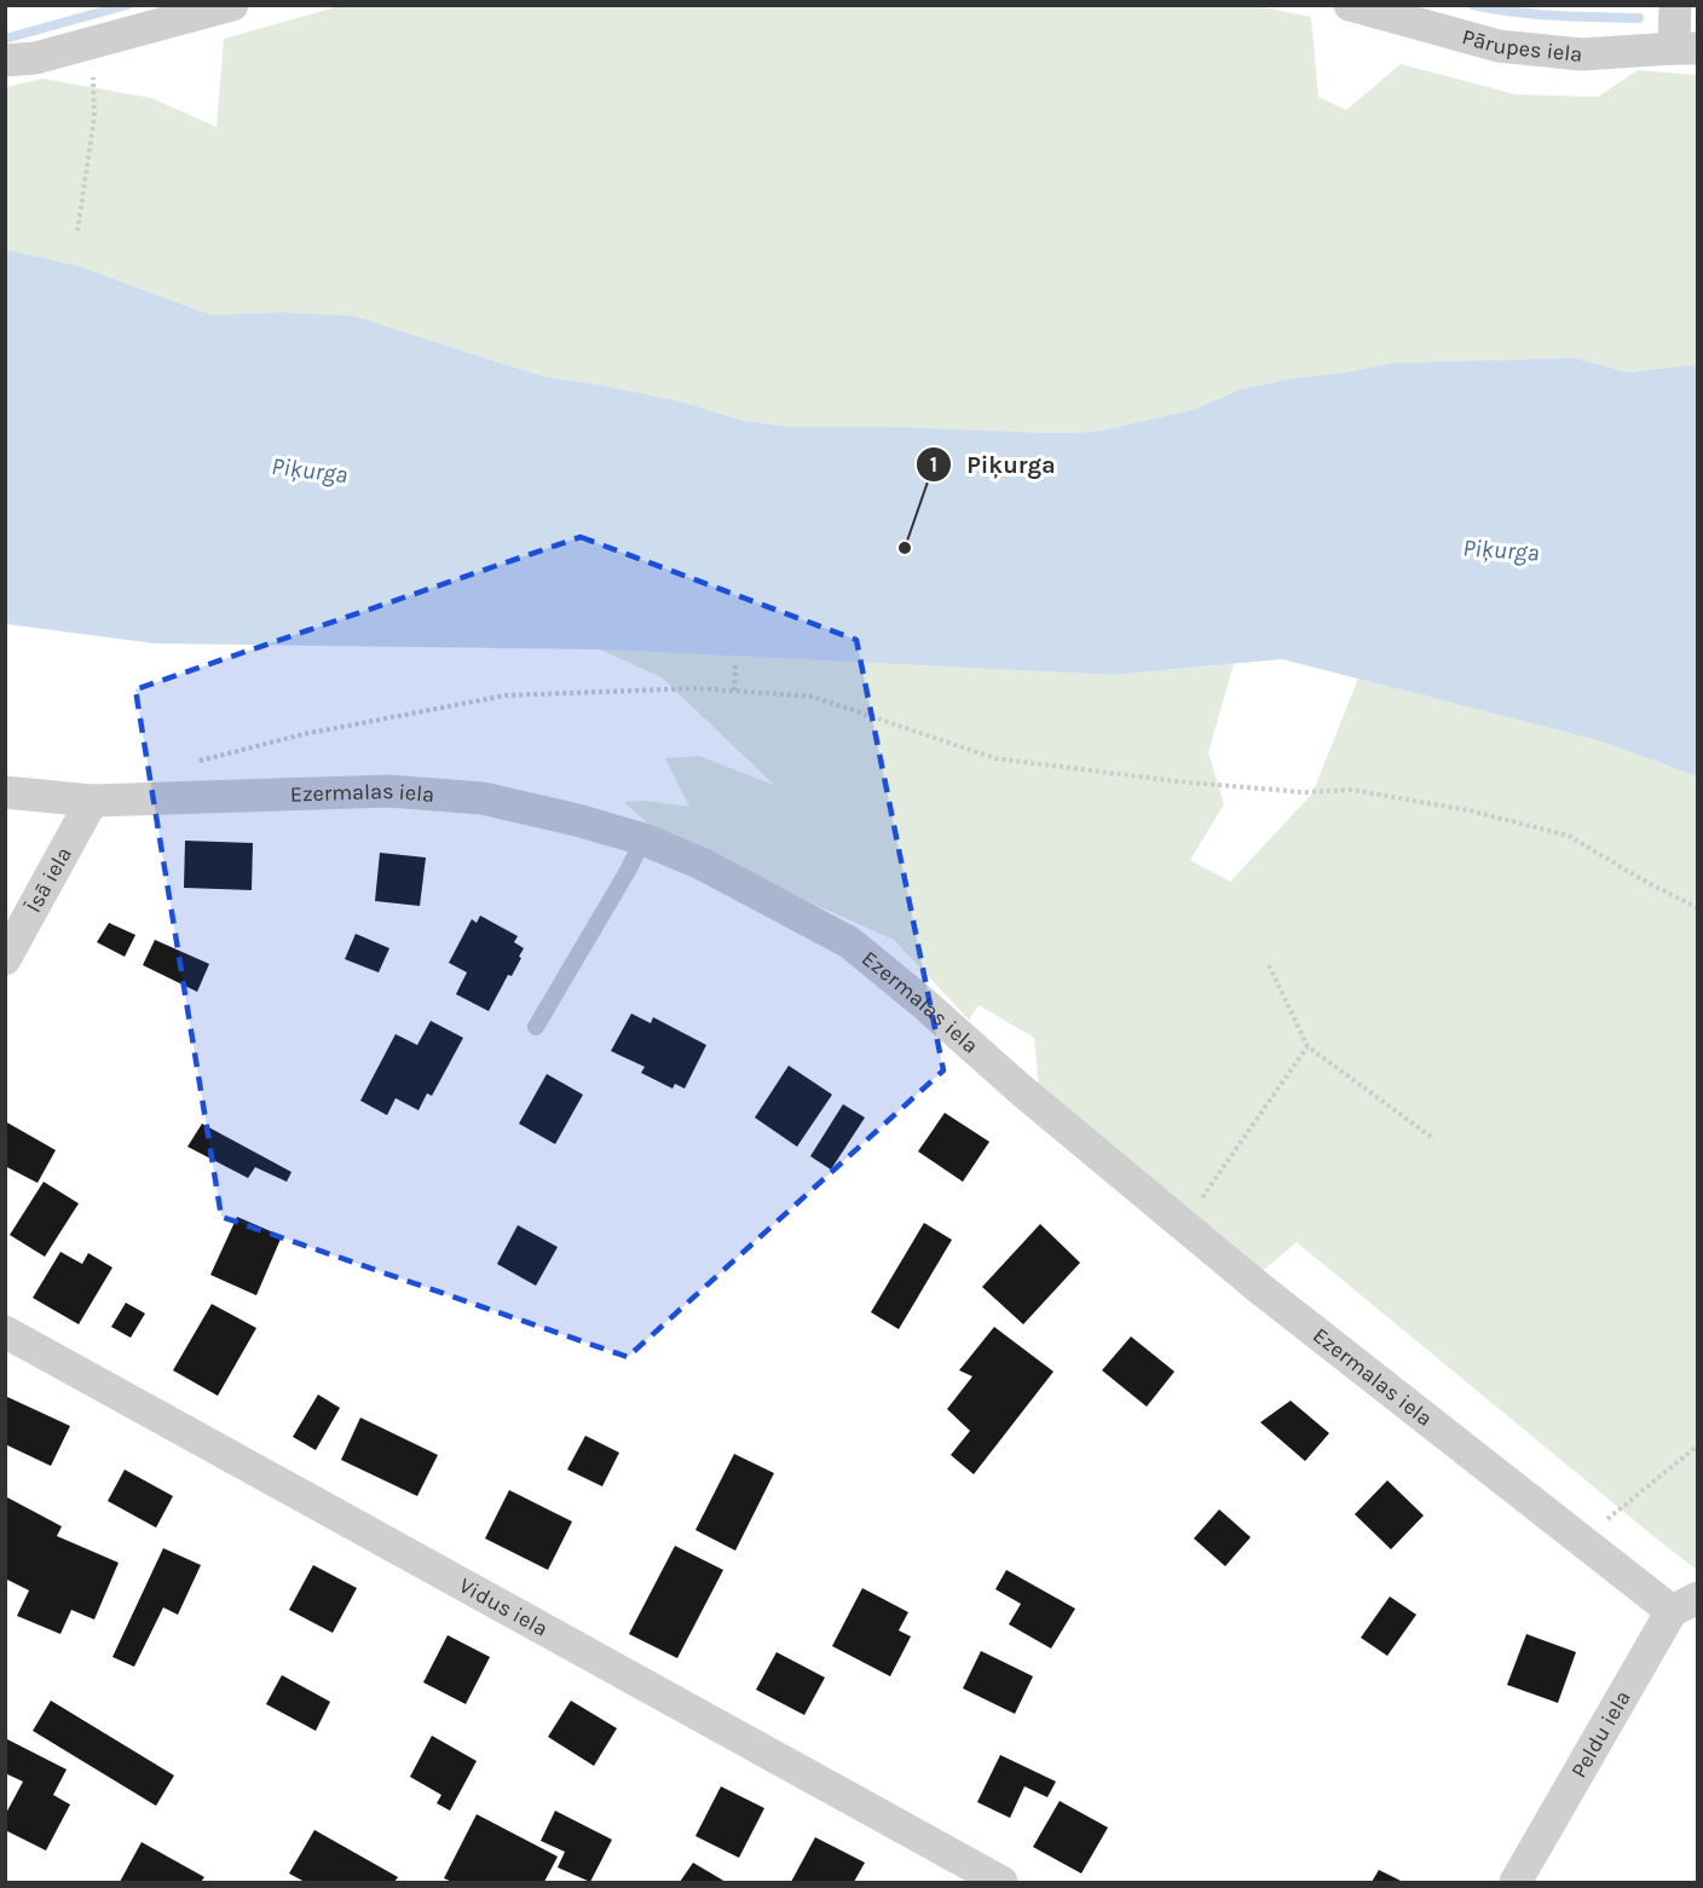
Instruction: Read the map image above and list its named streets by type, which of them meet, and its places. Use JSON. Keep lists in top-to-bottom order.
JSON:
{
  "streets": {
    "street": [
      "Pārupes iela",
      "Ezermalas iela",
      "Īsā iela",
      "Vidus iela",
      "Peldu iela"
    ]
  },
  "crossings": [
    ["Ezermalas iela", "Īsā iela"],
    ["Ezermalas iela", "Peldu iela"]
  ],
  "water": ["Piķurga"],
  "places": ["Piķurga"]
}
